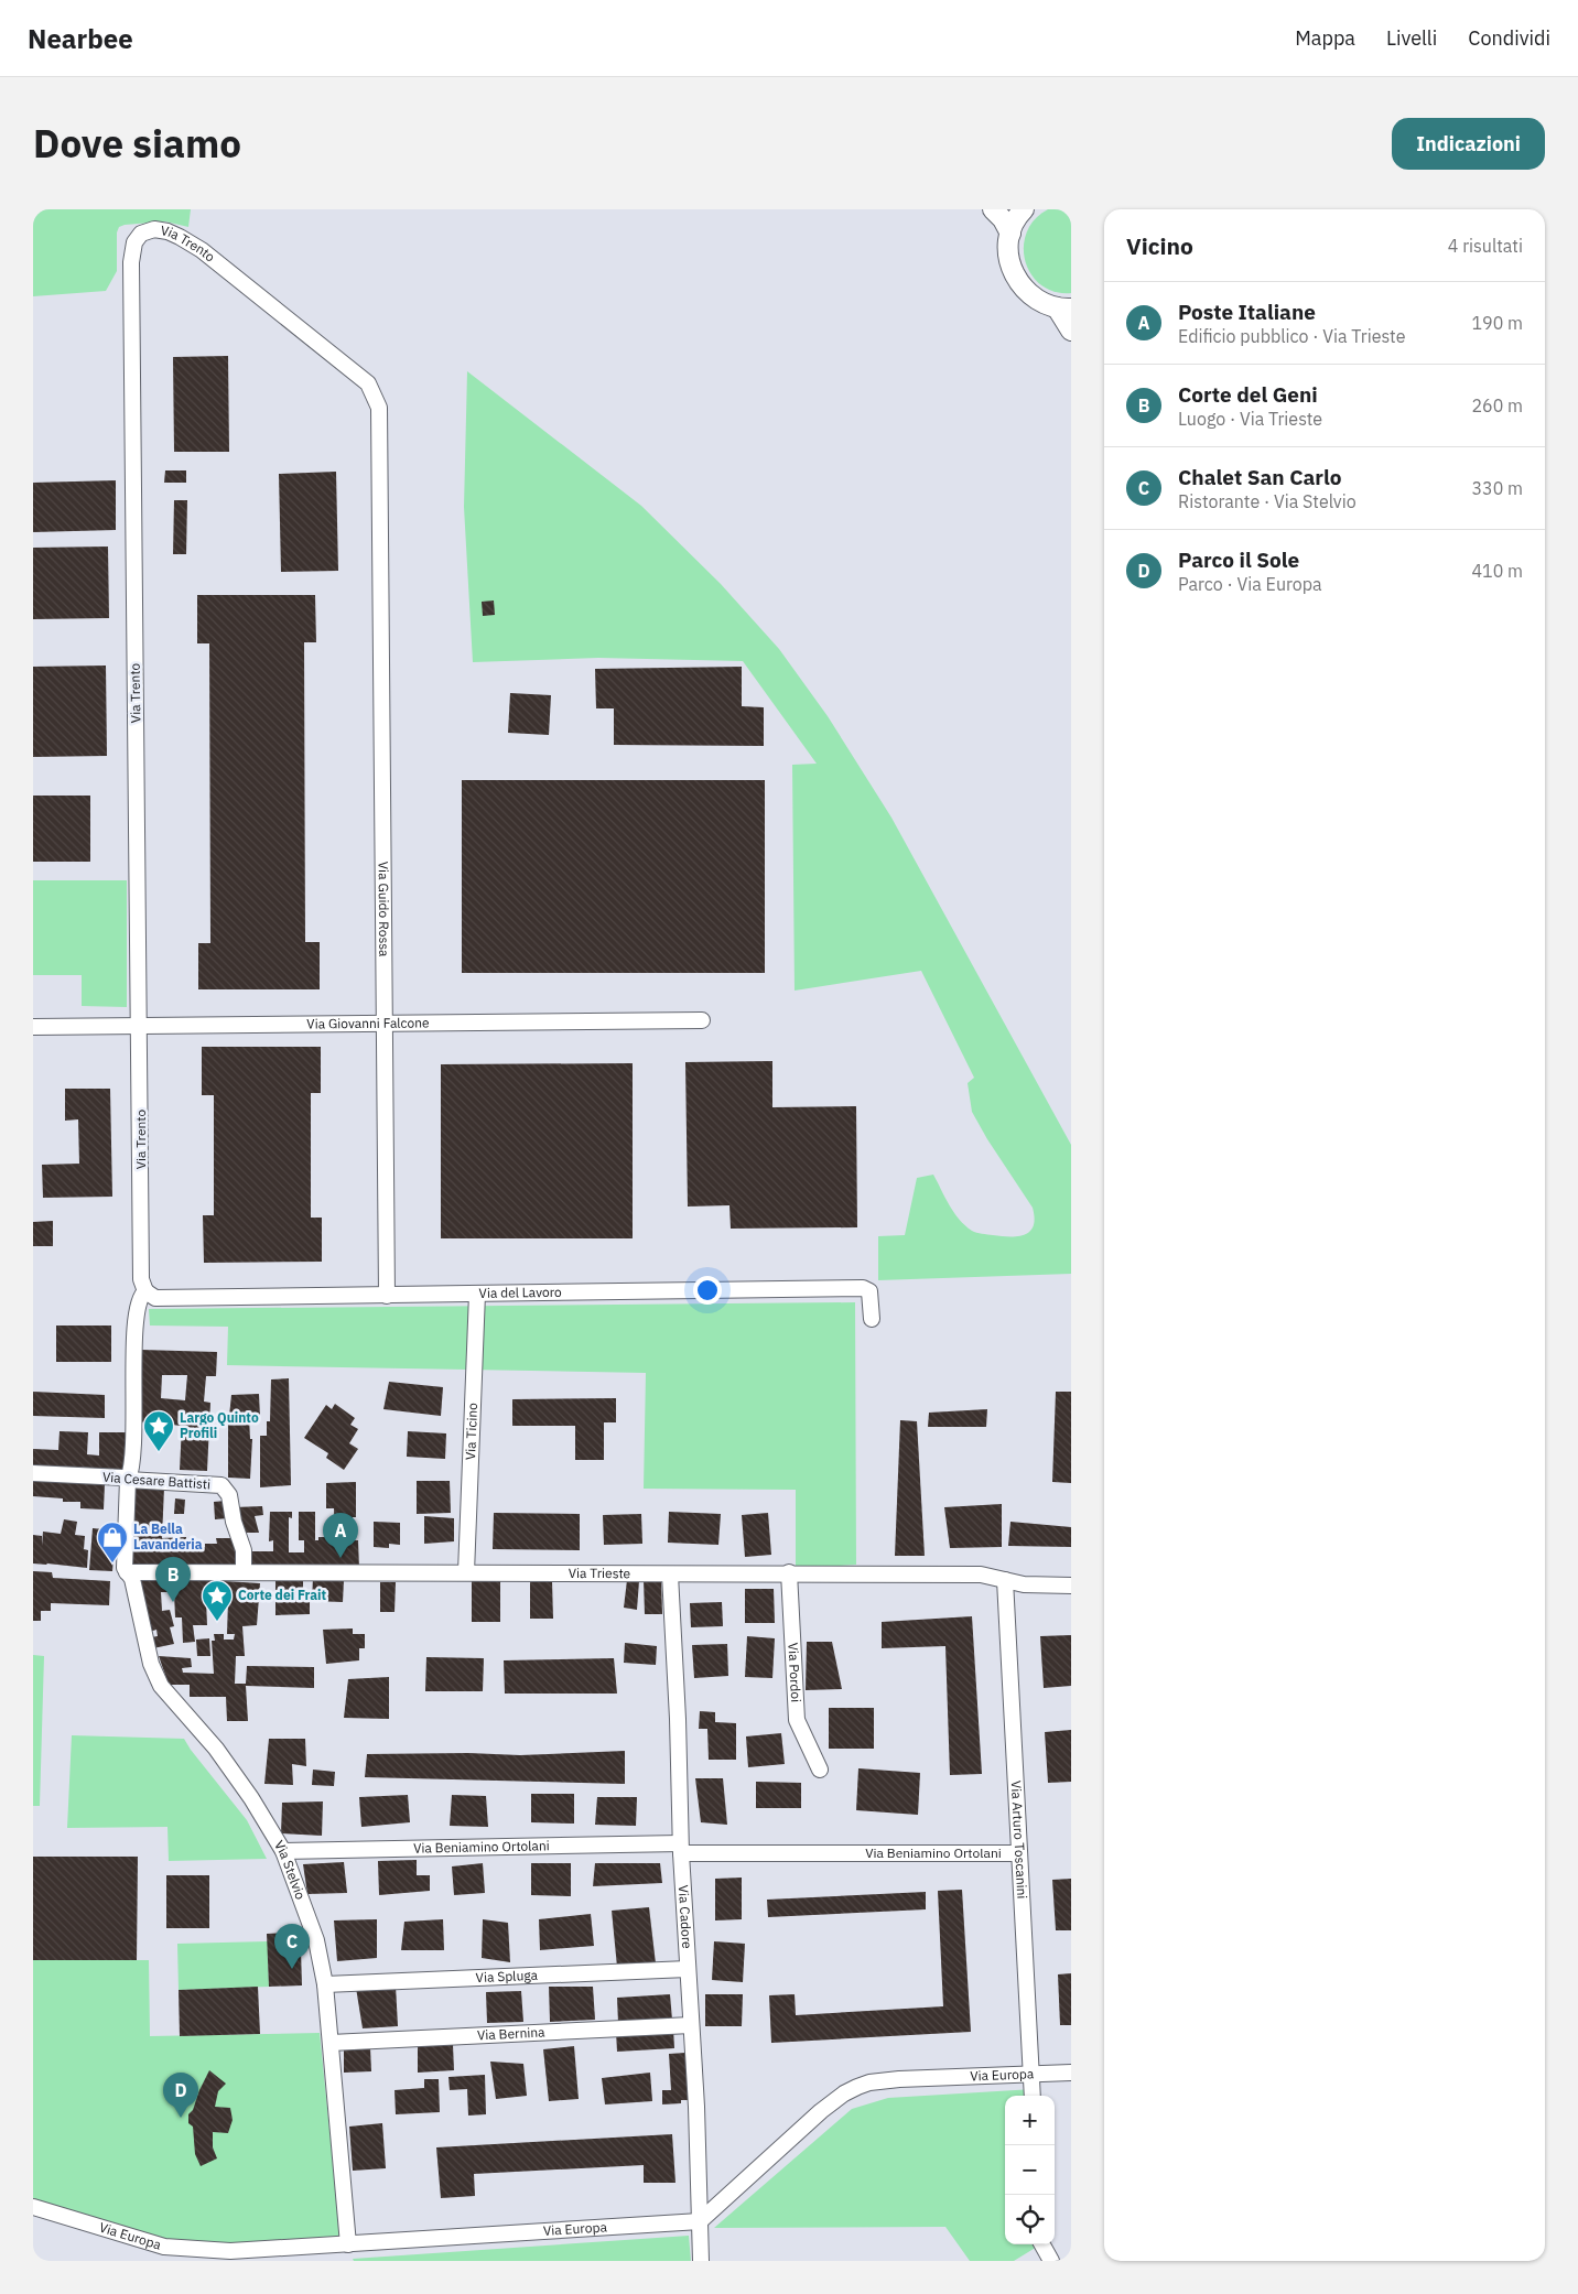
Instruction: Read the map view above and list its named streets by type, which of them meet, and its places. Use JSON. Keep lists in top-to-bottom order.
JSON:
{
  "streets": {
    "street": [
      "Via Trento",
      "Via Guido Rossa",
      "Via Giovanni Falcone",
      "Via del Lavoro",
      "Via Ticino",
      "Via Cesare Battisti",
      "Via Trieste",
      "Via Pordoi",
      "Via Arturo Toscanini",
      "Via Beniamino Ortolani",
      "Via Stelvio",
      "Via Cadore",
      "Via Spluga",
      "Via Bernina",
      "Via Europa"
    ]
  },
  "crossings": [
    ["Via Trento", "Via Guido Rossa"],
    ["Via Trento", "Via Giovanni Falcone"],
    ["Via Trento", "Via del Lavoro"],
    ["Via Trento", "Via Cesare Battisti"],
    ["Via Trento", "Via Trieste"],
    ["Via Trento", "Via Stelvio"],
    ["Via Guido Rossa", "Via Giovanni Falcone"],
    ["Via Guido Rossa", "Via del Lavoro"],
    ["Via del Lavoro", "Via Ticino"],
    ["Via Ticino", "Via Trieste"],
    ["Via Cesare Battisti", "Via Trieste"],
    ["Via Trieste", "Via Pordoi"],
    ["Via Trieste", "Via Arturo Toscanini"],
    ["Via Trieste", "Via Stelvio"],
    ["Via Trieste", "Via Cadore"],
    ["Via Arturo Toscanini", "Via Beniamino Ortolani"],
    ["Via Arturo Toscanini", "Via Europa"],
    ["Via Beniamino Ortolani", "Via Stelvio"],
    ["Via Beniamino Ortolani", "Via Cadore"],
    ["Via Stelvio", "Via Spluga"],
    ["Via Stelvio", "Via Bernina"],
    ["Via Stelvio", "Via Europa"],
    ["Via Cadore", "Via Spluga"],
    ["Via Cadore", "Via Bernina"],
    ["Via Cadore", "Via Europa"]
  ],
  "places": {
    "place": ["Largo Quinto Profili", "Corte dei Frait"],
    "shop": ["La Bella Lavanderia"]
  },
  "page": {
    "header": "Nearbee",
    "nav": ["Mappa", "Livelli", "Condividi"],
    "title": "Dove siamo",
    "buttons": "Indicazioni",
    "heading": ["Vicino", "4 risultati"],
    "list": [
      {
        "mark": "A",
        "name": "Poste Italiane",
        "note": "Edificio pubblico · Via Trieste",
        "value": "190 m"
      },
      {
        "mark": "B",
        "name": "Corte del Geni",
        "note": "Luogo · Via Trieste",
        "value": "260 m"
      },
      {
        "mark": "C",
        "name": "Chalet San Carlo",
        "note": "Ristorante · Via Stelvio",
        "value": "330 m"
      },
      {
        "mark": "D",
        "name": "Parco il Sole",
        "note": "Parco · Via Europa",
        "value": "410 m"
      }
    ],
    "pins": [
      "A",
      "B",
      "C",
      "D"
    ],
    "map_buttons": ["+", "−"]
  }
}
